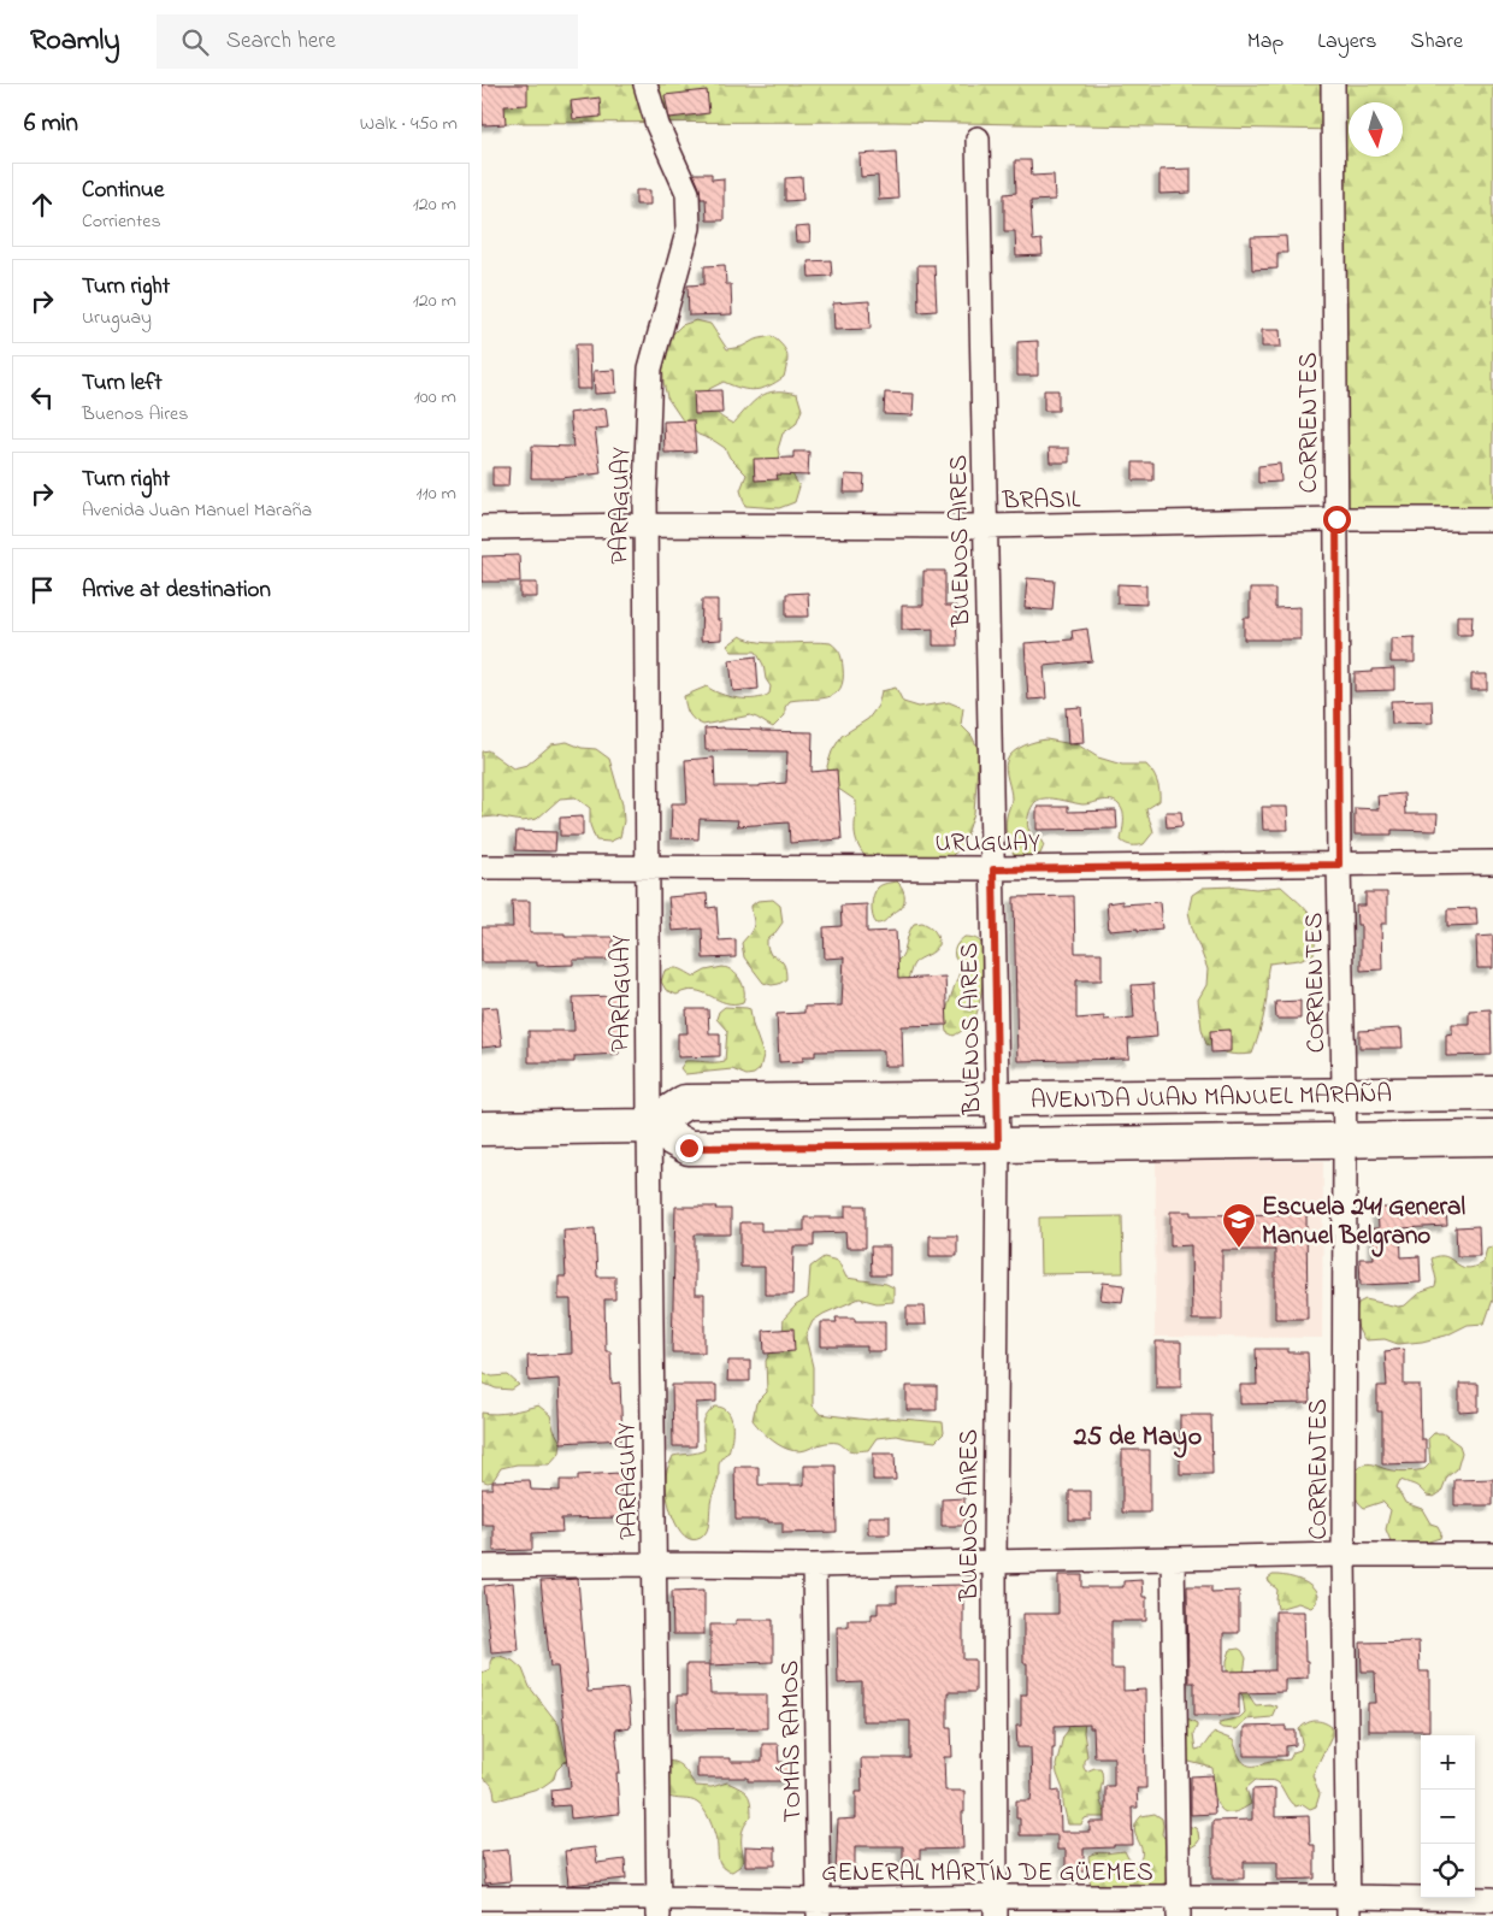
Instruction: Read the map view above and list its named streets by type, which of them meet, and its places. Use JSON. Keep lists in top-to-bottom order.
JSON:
{
  "streets": {
    "street": [
      "CORRIENTES",
      "BRASIL",
      "PARAGUAY",
      "BUENOS AIRES",
      "URUGUAY",
      "AVENIDA JUAN MANUEL MARAÑA",
      "TOMÁS RAMOS",
      "GENERAL MARTÍN DE GÜEMES"
    ]
  },
  "crossings": [
    ["CORRIENTES", "BRASIL"],
    ["CORRIENTES", "URUGUAY"],
    ["CORRIENTES", "AVENIDA JUAN MANUEL MARAÑA"],
    ["CORRIENTES", "GENERAL MARTÍN DE GÜEMES"],
    ["BRASIL", "PARAGUAY"],
    ["BRASIL", "BUENOS AIRES"],
    ["PARAGUAY", "URUGUAY"],
    ["PARAGUAY", "AVENIDA JUAN MANUEL MARAÑA"],
    ["PARAGUAY", "GENERAL MARTÍN DE GÜEMES"],
    ["BUENOS AIRES", "URUGUAY"],
    ["BUENOS AIRES", "AVENIDA JUAN MANUEL MARAÑA"],
    ["BUENOS AIRES", "GENERAL MARTÍN DE GÜEMES"],
    ["TOMÁS RAMOS", "GENERAL MARTÍN DE GÜEMES"]
  ],
  "districts": ["25 de Mayo"],
  "places": {
    "school or university": ["Escuela 241 General Manuel Belgrano"]
  },
  "north": "bottom",
  "page": {
    "header": "Roamly",
    "search": "Search here",
    "nav": ["Map", "Layers", "Share"],
    "heading": ["6 min", "Walk · 450 m"],
    "list": [
      ["Continue", "Corrientes", "120 m"],
      ["Turn right", "Uruguay", "120 m"],
      ["Turn left", "Buenos Aires", "100 m"],
      ["Turn right", "Avenida Juan Manuel Maraña", "110 m"],
      "Arrive at destination"
    ],
    "map_buttons": ["+", "−"]
  }
}
